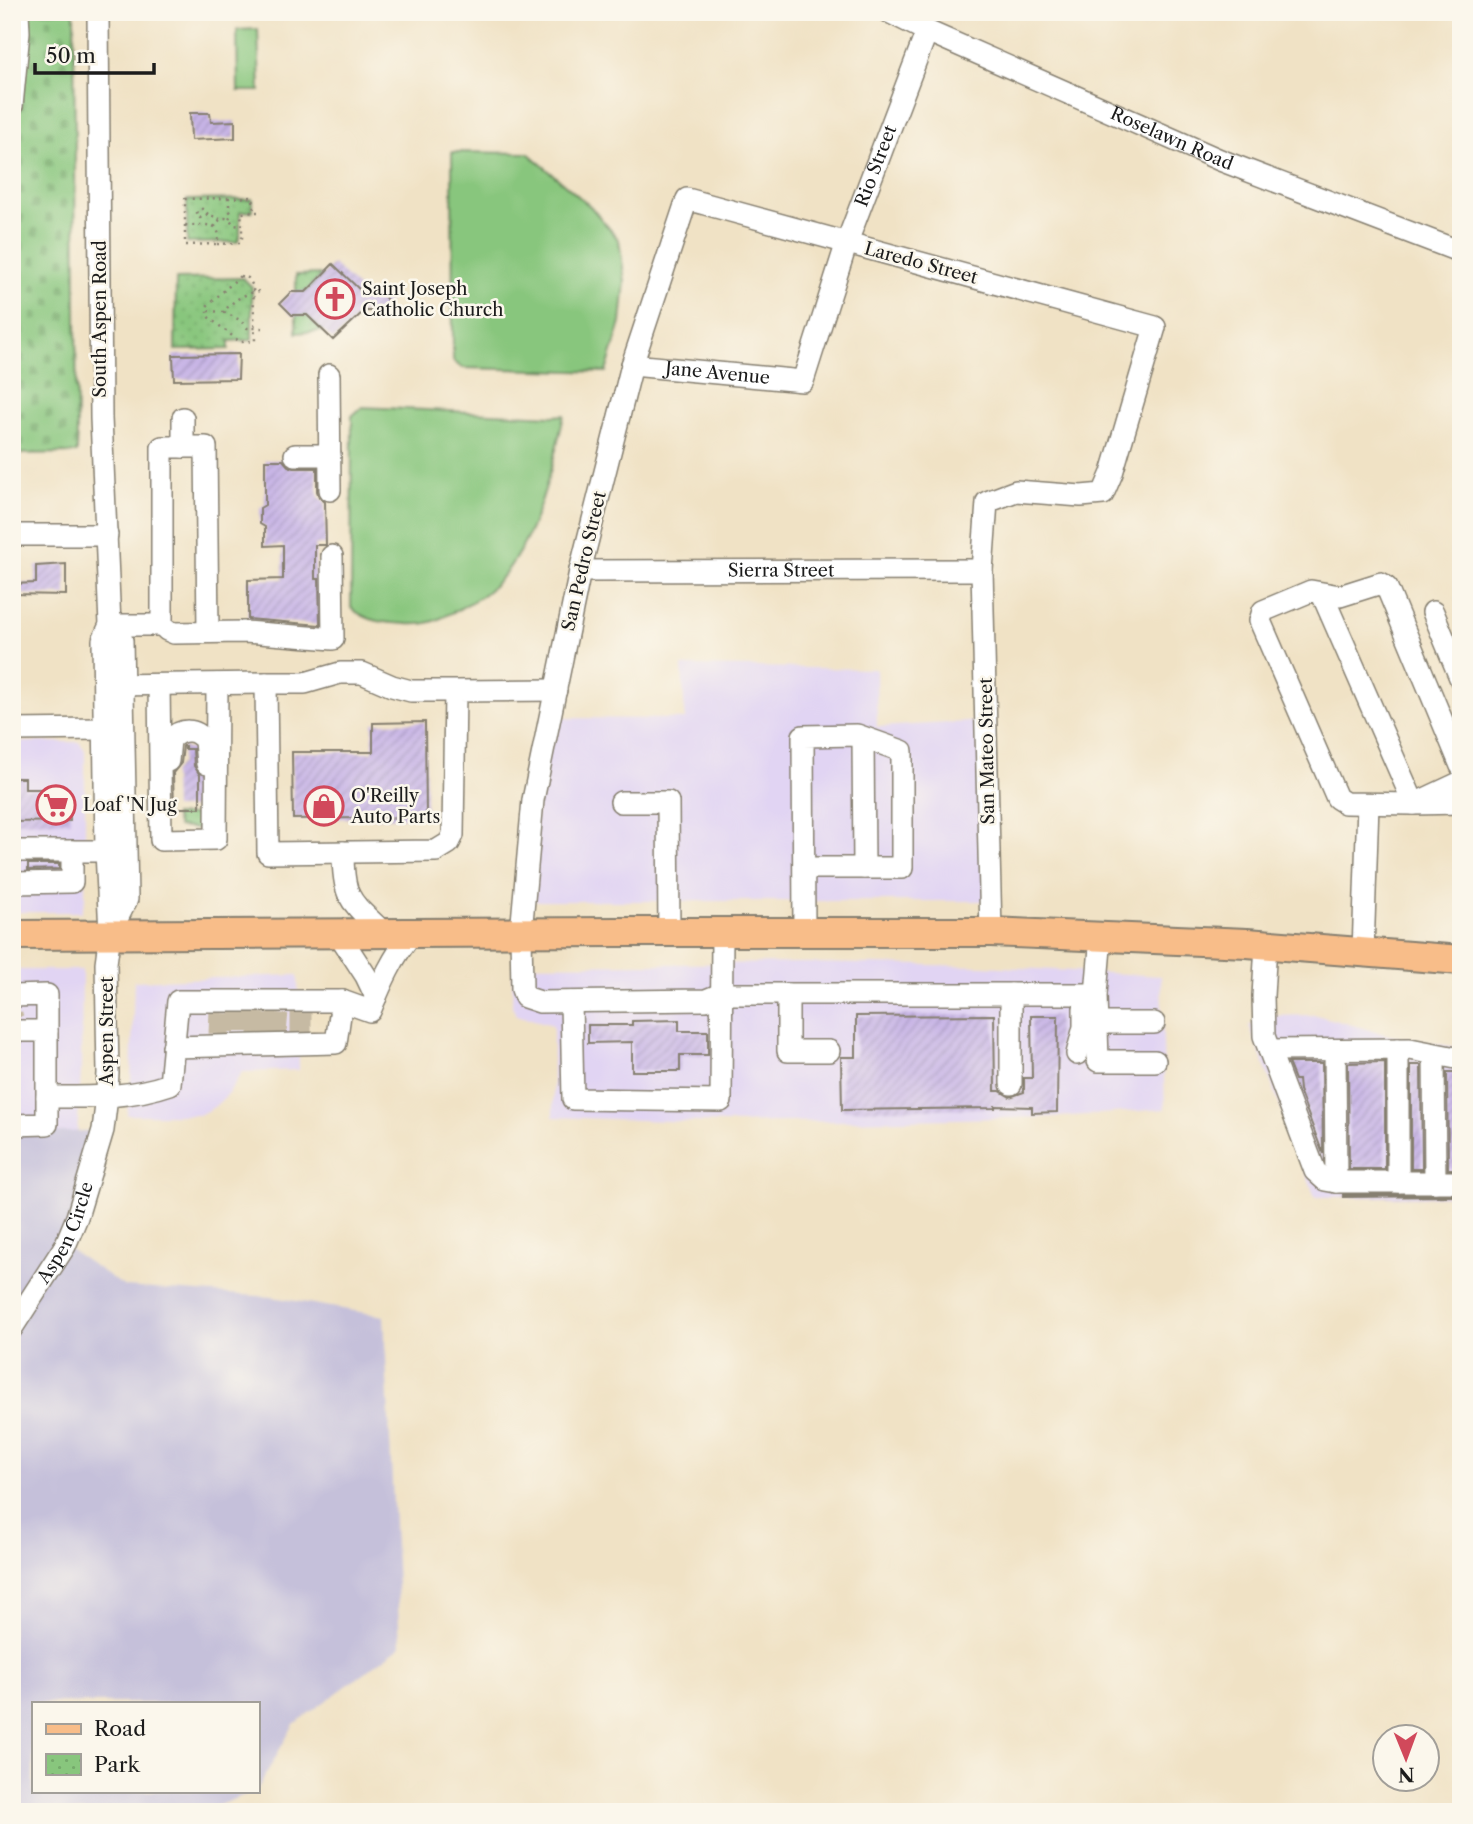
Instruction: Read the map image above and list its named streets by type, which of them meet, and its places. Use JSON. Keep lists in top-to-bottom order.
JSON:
{
  "streets": {
    "street": [
      "Roselawn Road",
      "Rio Street",
      "Laredo Street",
      "South Aspen Road",
      "Jane Avenue",
      "San Pedro Street",
      "Sierra Street",
      "San Mateo Street",
      "Aspen Street",
      "Aspen Circle"
    ]
  },
  "crossings": [
    ["Roselawn Road", "Rio Street"],
    ["Rio Street", "Laredo Street"],
    ["Rio Street", "Jane Avenue"],
    ["Laredo Street", "San Pedro Street"],
    ["Laredo Street", "San Mateo Street"],
    ["South Aspen Road", "Aspen Street"],
    ["Jane Avenue", "San Pedro Street"],
    ["San Pedro Street", "Sierra Street"],
    ["Sierra Street", "San Mateo Street"],
    ["Aspen Street", "Aspen Circle"]
  ],
  "places": {
    "church": ["Saint Joseph Catholic Church"],
    "supermarket": ["Loaf 'N Jug"],
    "shop": ["O'Reilly Auto Parts"]
  },
  "legend": ["Road", "Park"],
  "scale_bar": "50 m",
  "north": "bottom"
}
